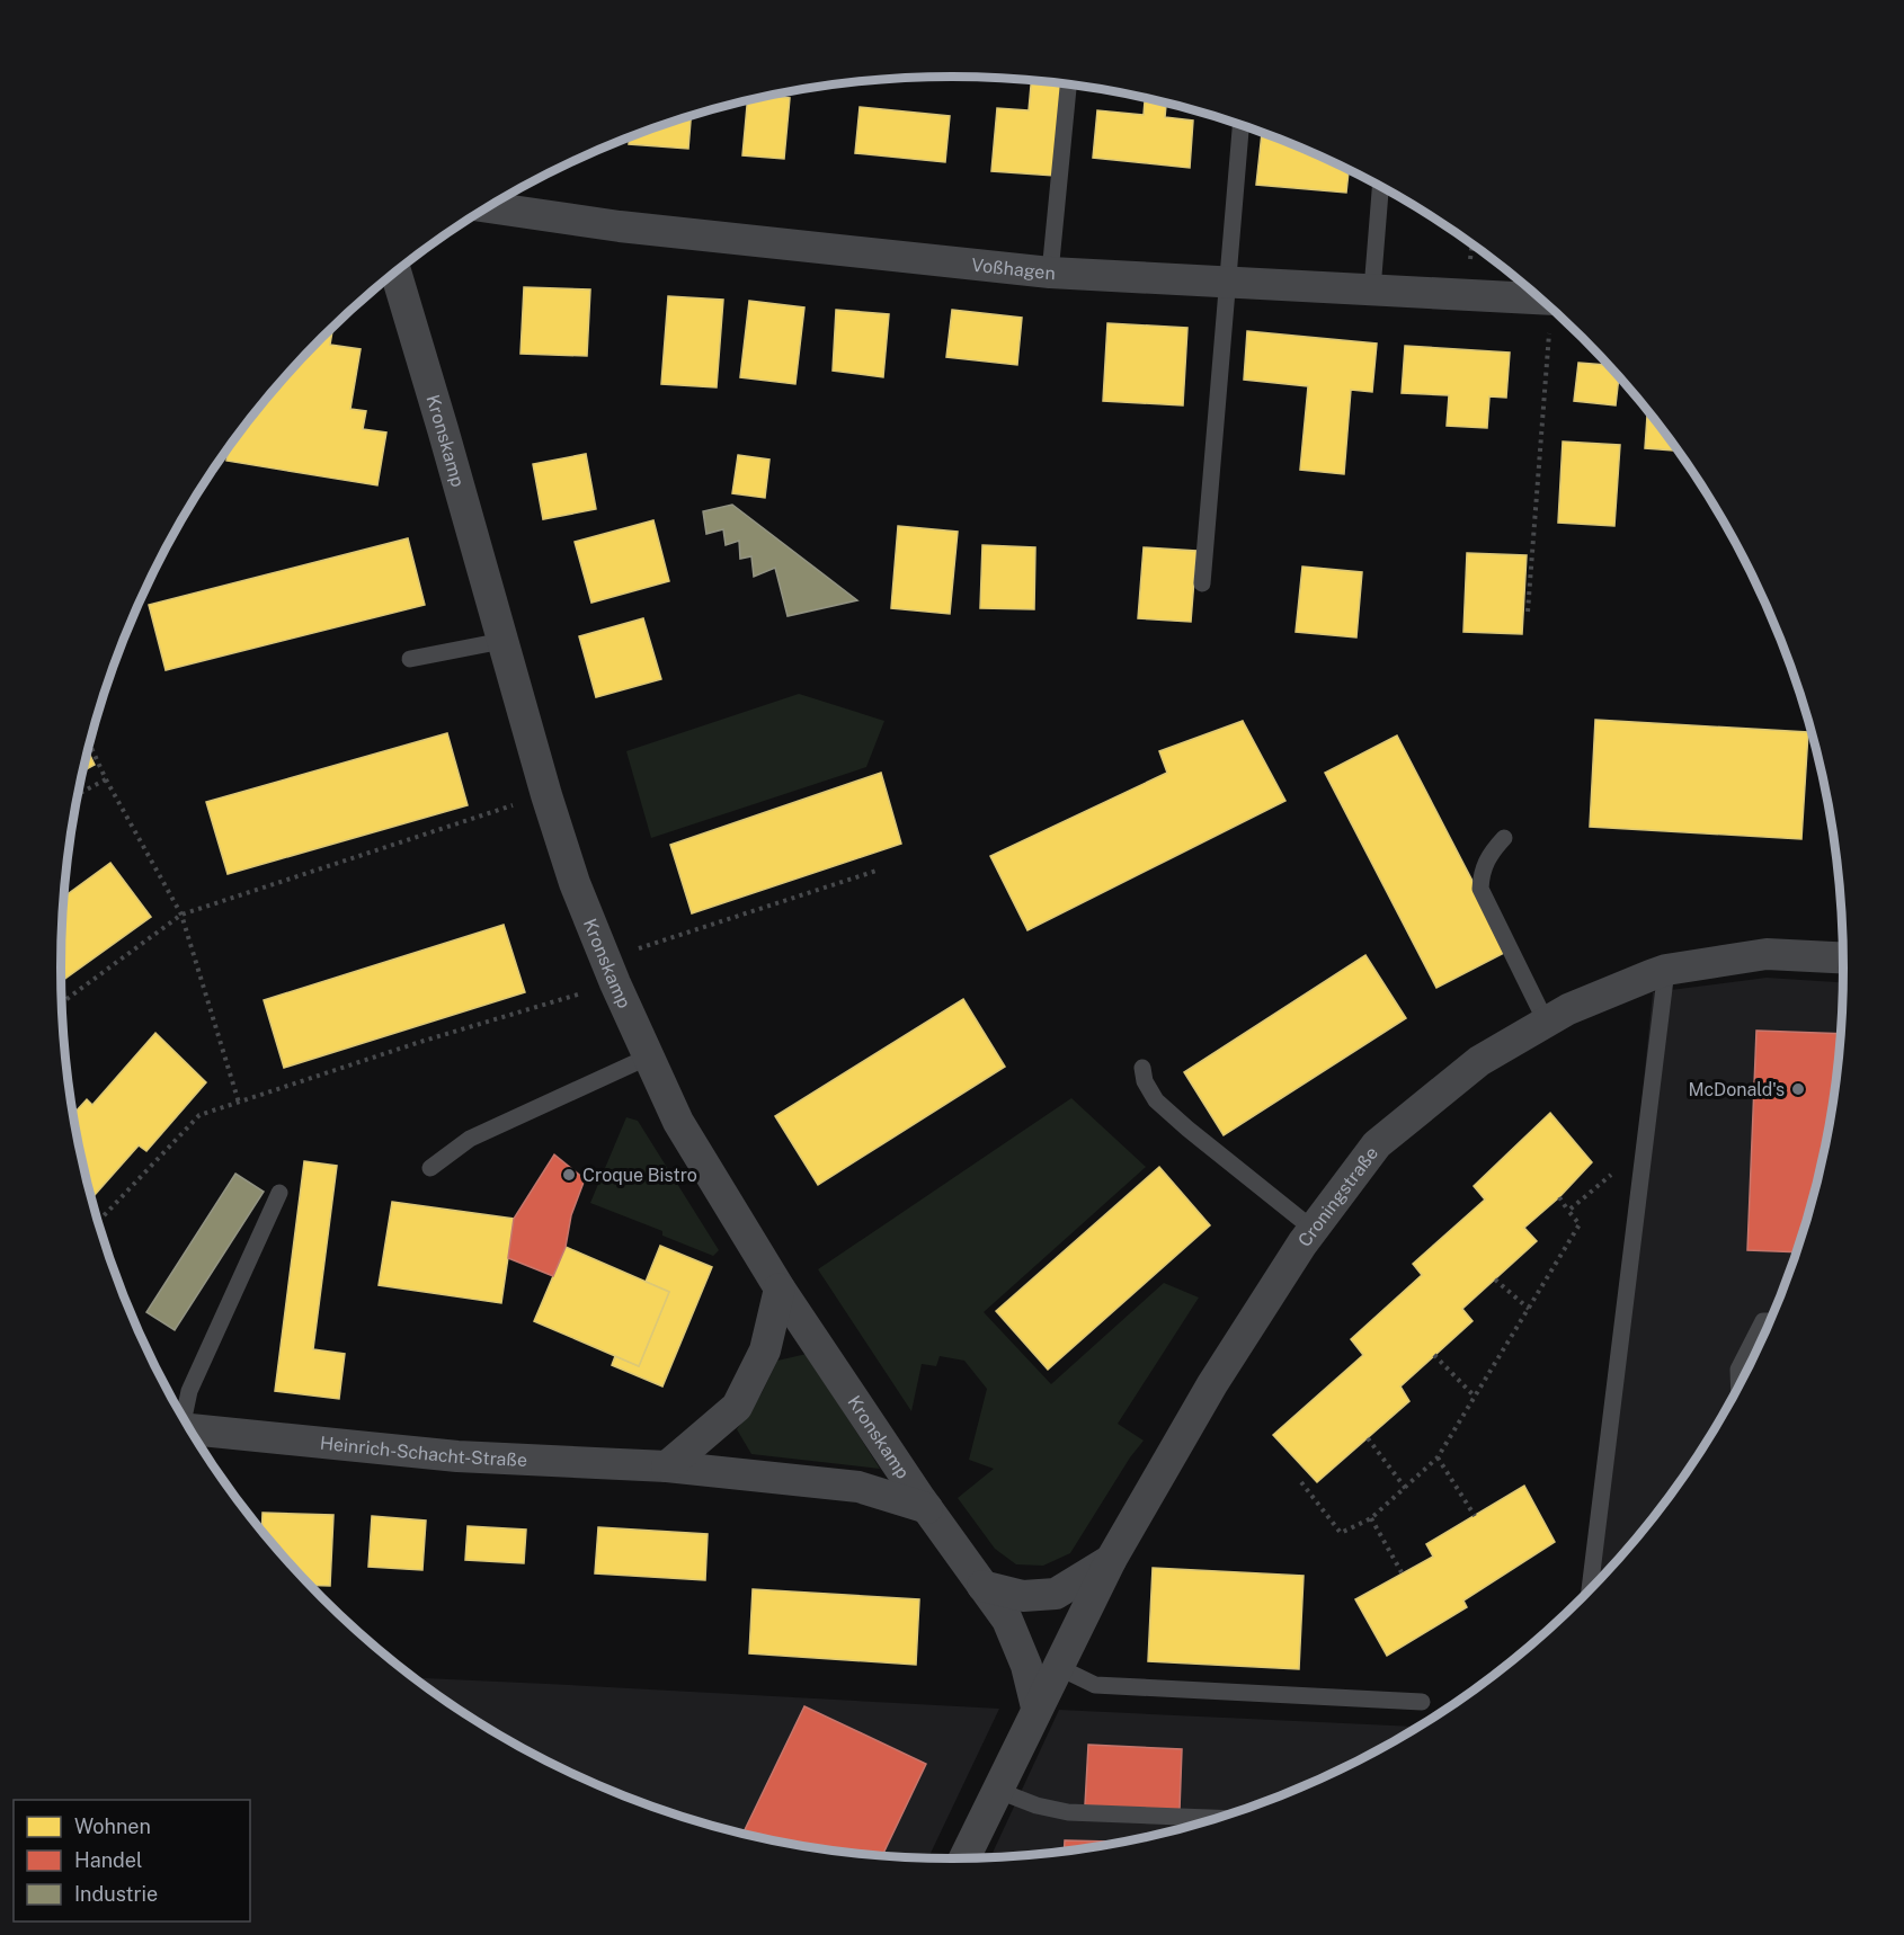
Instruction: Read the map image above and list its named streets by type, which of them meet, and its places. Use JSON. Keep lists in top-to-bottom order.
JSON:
{
  "streets": {
    "street": [
      "Voßhagen",
      "Kronskamp",
      "Croningstraße",
      "Heinrich-Schacht-Straße"
    ]
  },
  "crossings": [
    ["Kronskamp", "Croningstraße"],
    ["Kronskamp", "Heinrich-Schacht-Straße"]
  ],
  "places": ["McDonald's", "Croque Bistro"],
  "legend": ["Wohnen", "Handel", "Industrie"]
}
